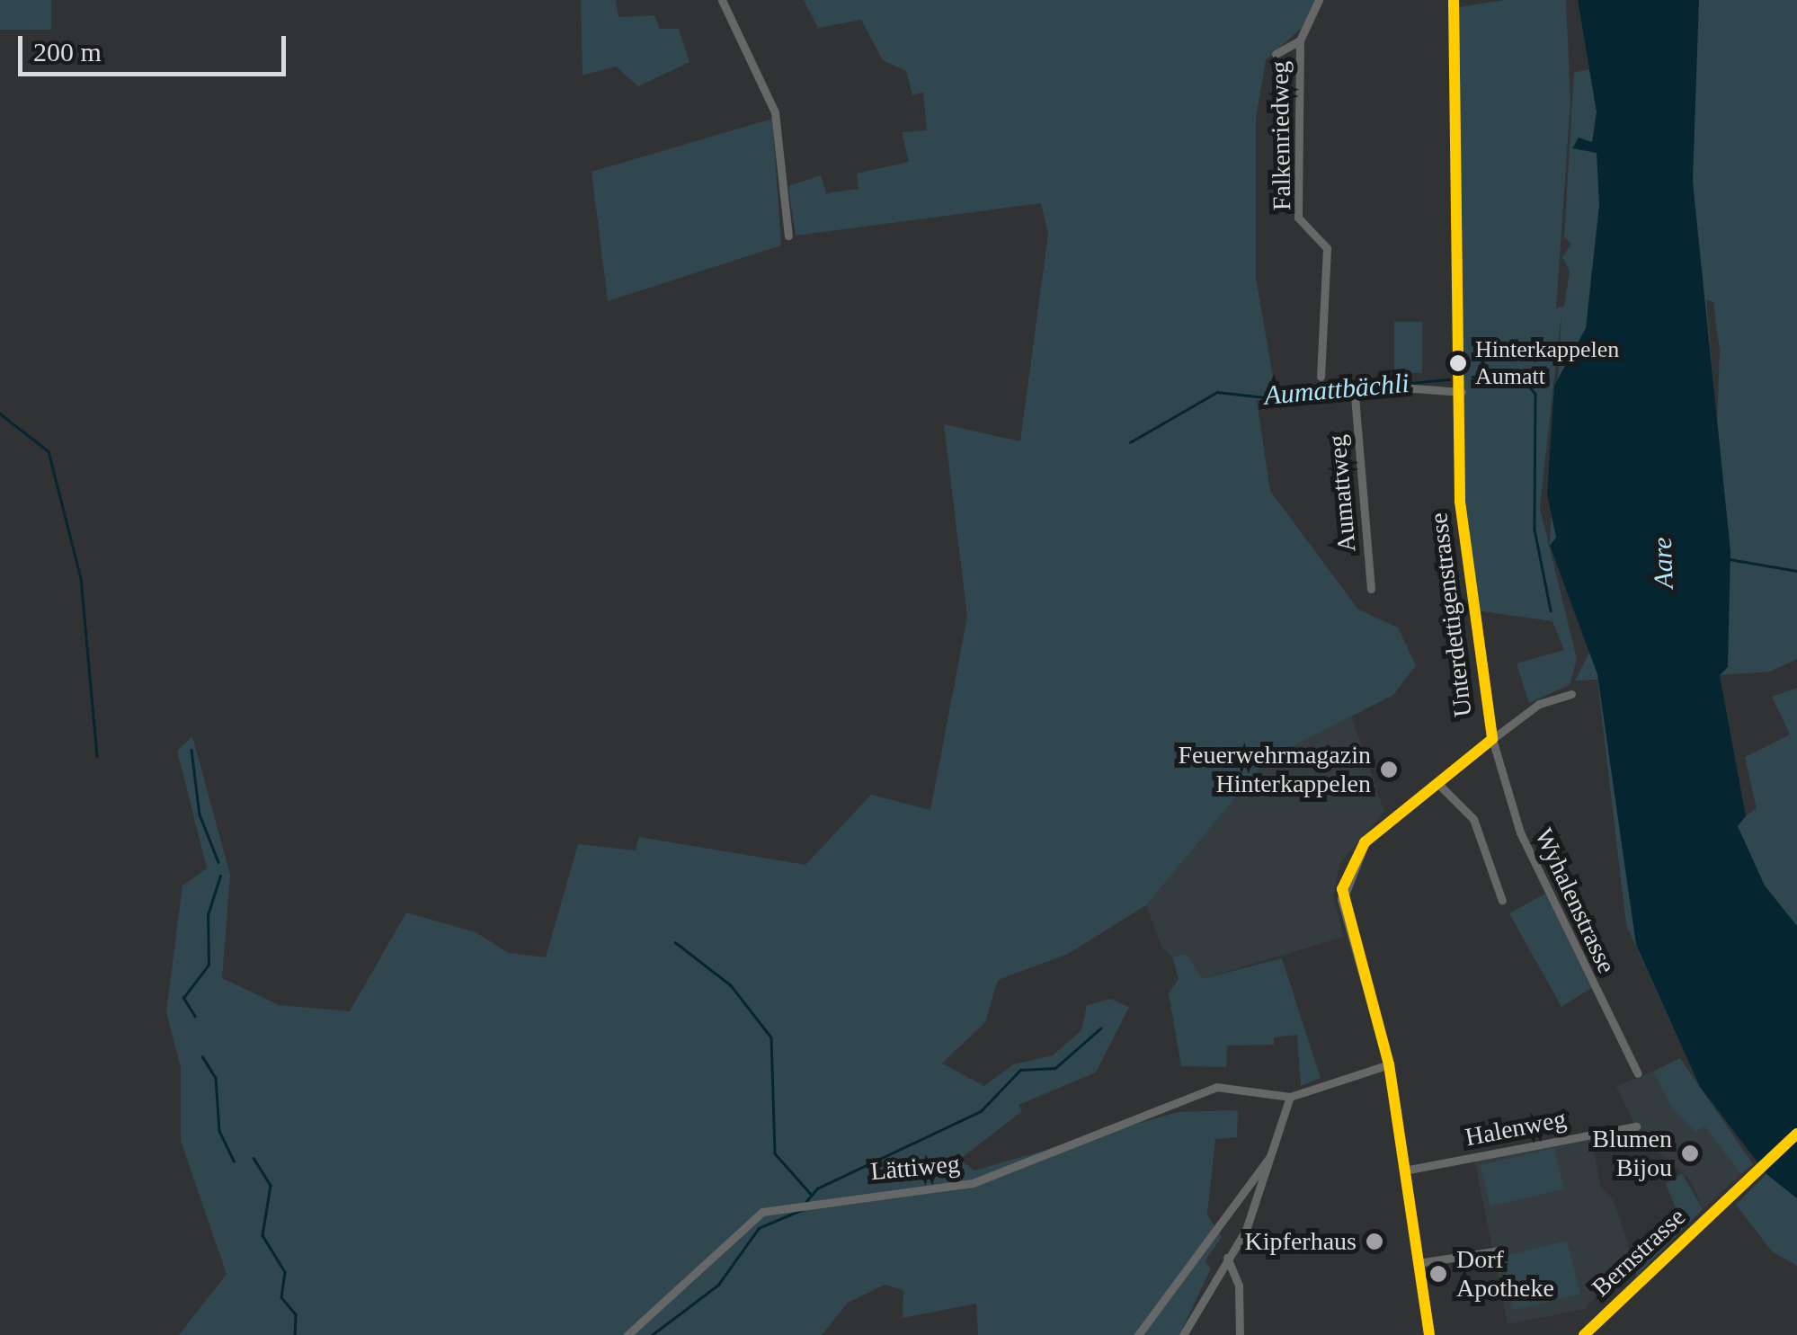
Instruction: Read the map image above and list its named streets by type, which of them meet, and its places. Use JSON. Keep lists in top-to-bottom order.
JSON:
{
  "streets": {
    "main road": ["Bernstrasse"],
    "street": [
      "Falkenriedweg",
      "Aumattweg",
      "Unterdettigenstrasse",
      "Wyhalenstrasse",
      "Halenweg",
      "Lättiweg"
    ]
  },
  "crossings": [
    ["Aumattweg", "Unterdettigenstrasse"],
    ["Unterdettigenstrasse", "Wyhalenstrasse"]
  ],
  "water": ["Aumattbächli", "Aare"],
  "places": [
    "Hinterkappelen Aumatt",
    "Feuerwehrmagazin Hinterkappelen",
    "Blumen Bijou",
    "Kipferhaus",
    "Dorf Apotheke"
  ],
  "scale_bar": "200 m"
}
